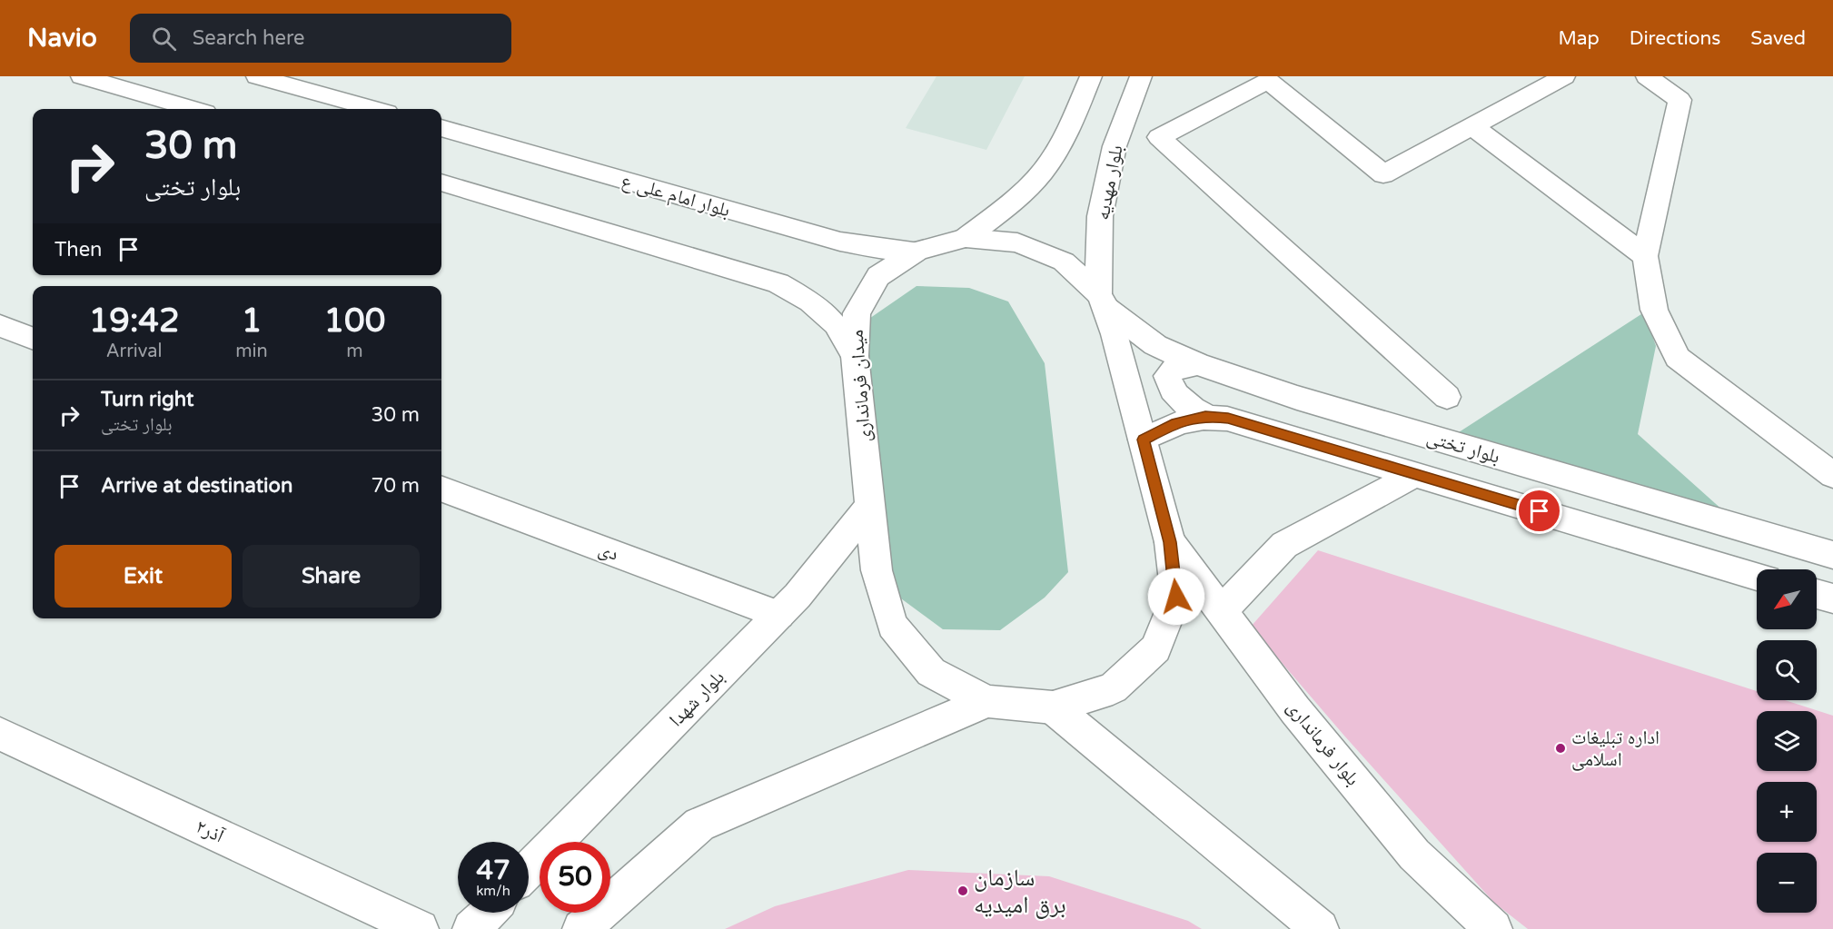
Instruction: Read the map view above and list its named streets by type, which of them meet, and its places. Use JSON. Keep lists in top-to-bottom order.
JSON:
{
  "streets": {
    "street": [
      "بلوار مهدیه",
      "بلوار امام علی ع",
      "میدان فرمانداری",
      "بلوار تختی",
      "دی",
      "بلوار شهدا",
      "بلوار فرمانداری",
      "آذر۲"
    ]
  },
  "crossings": [
    ["بلوار مهدیه", "میدان فرمانداری"],
    ["بلوار مهدیه", "بلوار تختی"],
    ["بلوار امام علی ع", "میدان فرمانداری"],
    ["میدان فرمانداری", "بلوار تختی"],
    ["میدان فرمانداری", "بلوار شهدا"],
    ["میدان فرمانداری", "بلوار فرمانداری"],
    ["دی", "بلوار شهدا"]
  ],
  "places": ["اداره تبلیغات اسلامی", "سازمان برق امیدیه"],
  "north": "bottom left",
  "page": {
    "header": "Navio",
    "search": "Search here",
    "nav": ["Map", "Directions", "Saved"],
    "turn": ["30 m", "بلوار تختی"],
    "then": "Then",
    "eta": [
      "19:42",
      "Arrival",
      "1",
      "min",
      "100",
      "m"
    ],
    "list": [
      {
        "name": "Turn right",
        "note": "بلوار تختی",
        "value": "30 m"
      },
      {
        "name": "Arrive at destination",
        "value": "70 m"
      }
    ],
    "buttons": ["Exit", "Share"],
    "map_buttons": ["+", "−"],
    "speed": "47 km/h",
    "limit": "50"
  }
}
